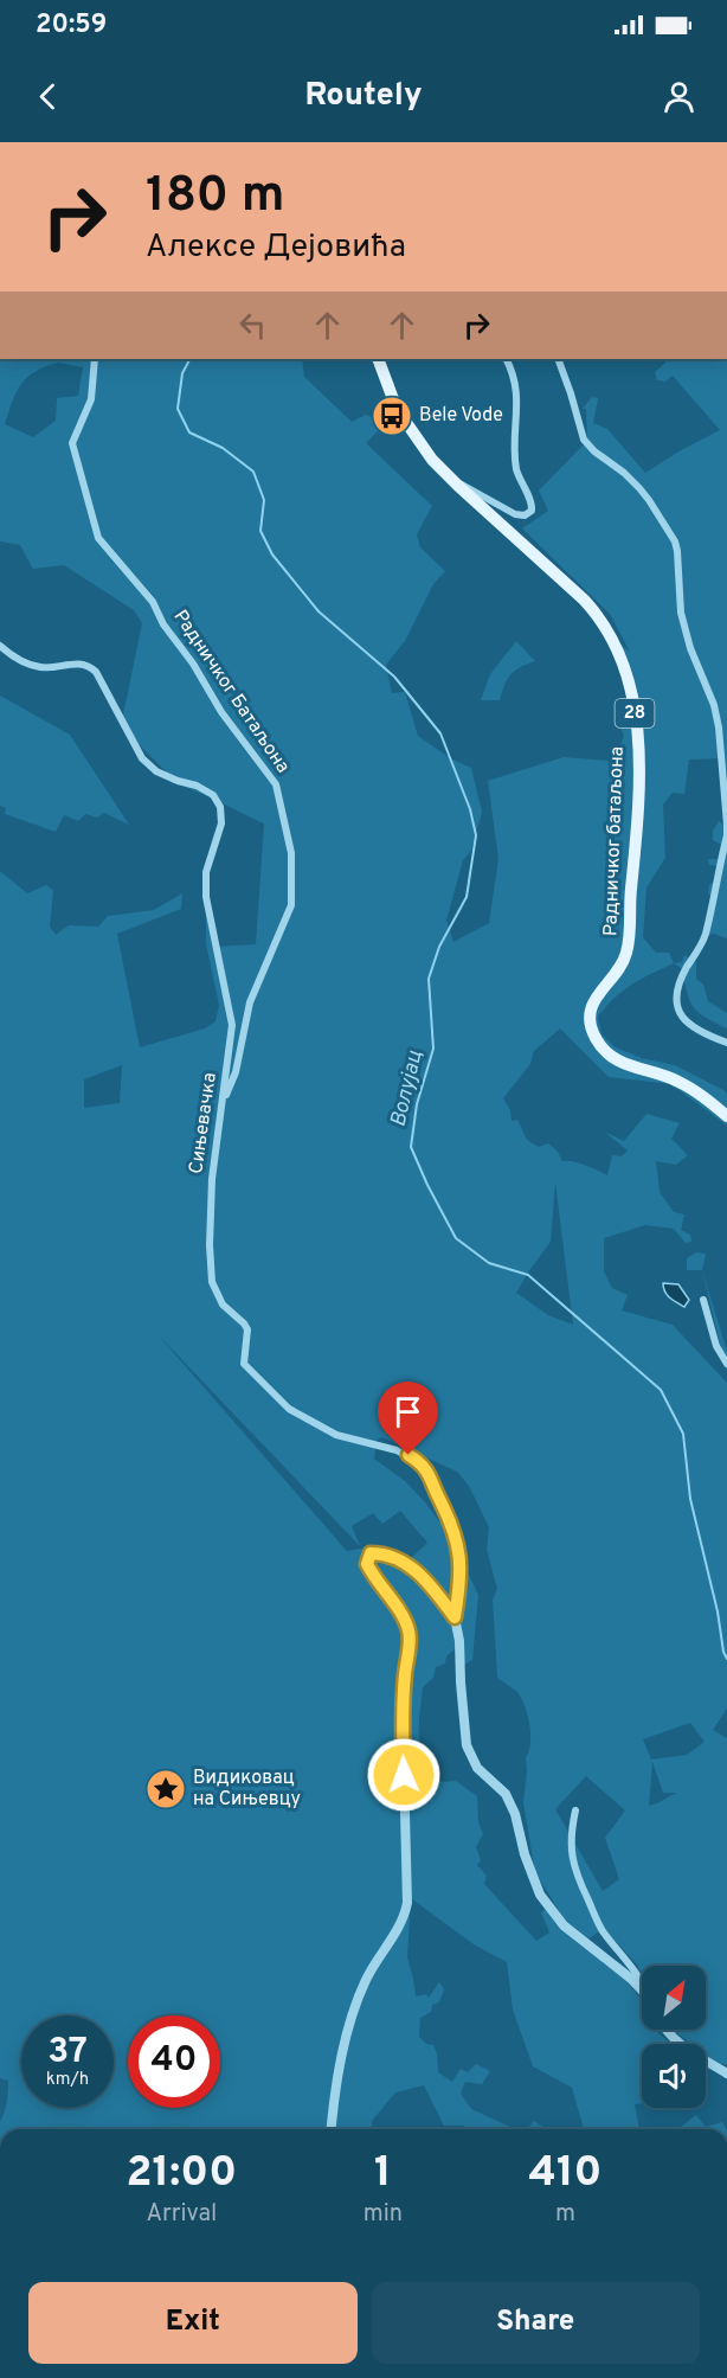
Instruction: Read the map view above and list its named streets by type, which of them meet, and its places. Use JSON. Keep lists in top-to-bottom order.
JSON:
{
  "streets": {
    "main road": ["28", "Радничког батаљона"],
    "street": ["Радничког Батаљона", "Сињевачка"]
  },
  "crossings": [
    ["Радничког Батаљона", "Сињевачка"]
  ],
  "water": ["Волујац"],
  "places": {
    "bus stop": ["Bele Vode"],
    "place": ["Видиковац на Сињевцу"]
  },
  "north": "top right",
  "page": {
    "status": "20:59",
    "header": "Routely",
    "turn": ["180 m", "Алексе Дејовића"],
    "speed": "37 km/h",
    "limit": "40",
    "eta": [
      "21:00",
      "Arrival",
      "1",
      "min",
      "410",
      "m"
    ],
    "buttons": ["Exit", "Share"]
  }
}
